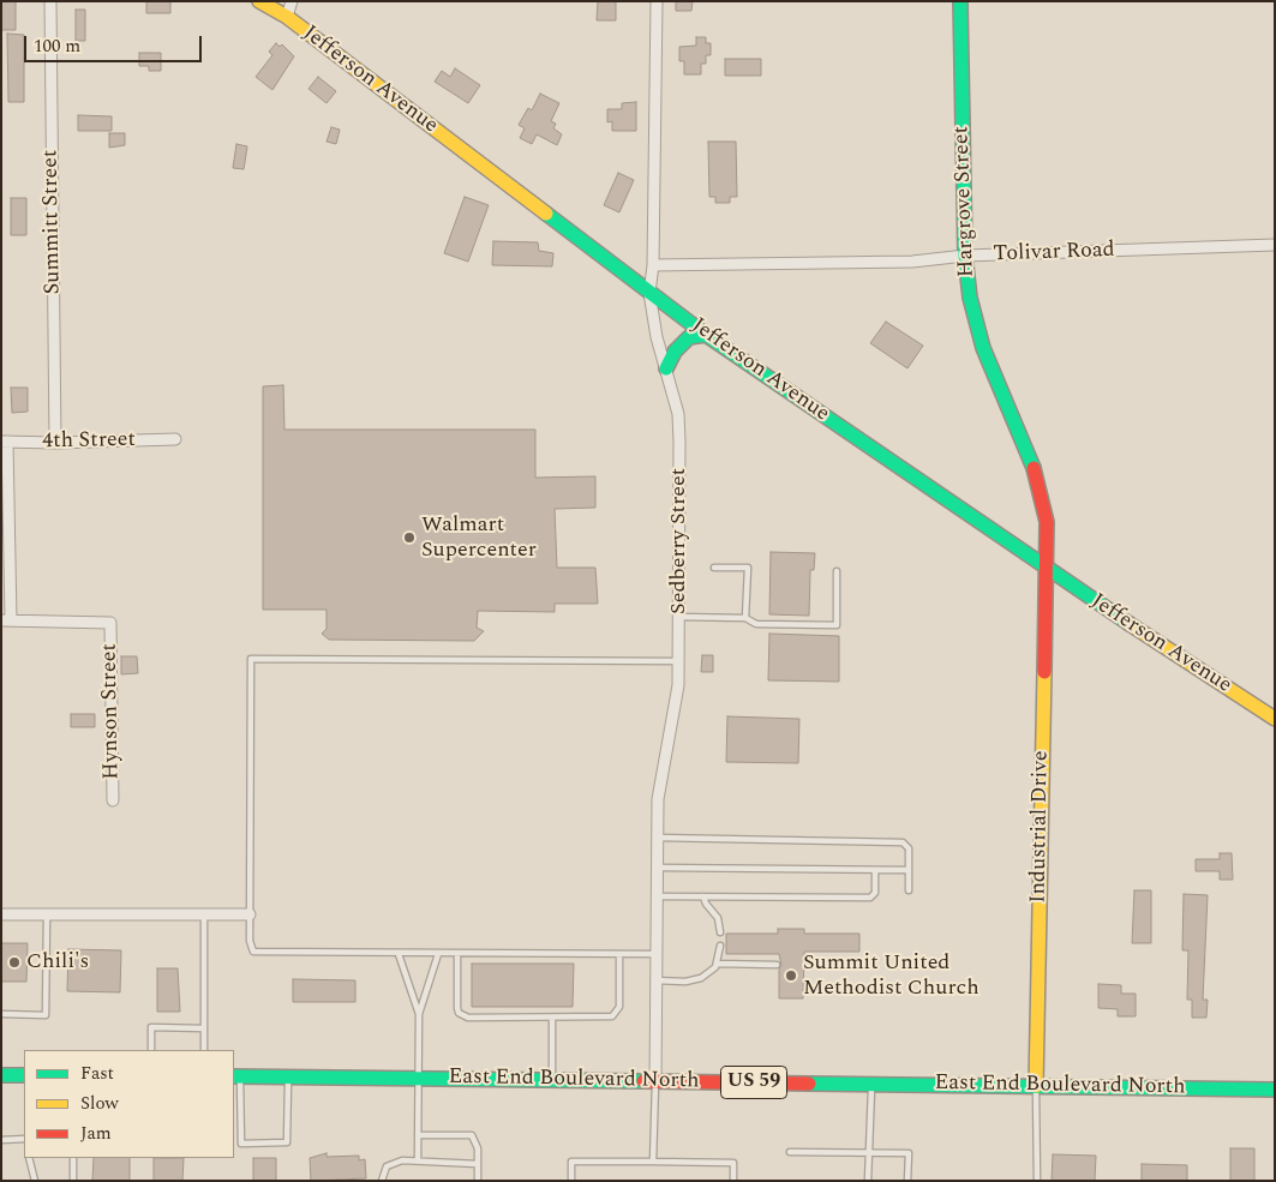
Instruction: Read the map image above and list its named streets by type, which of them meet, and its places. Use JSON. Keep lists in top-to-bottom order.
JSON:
{
  "streets": {
    "main road": [
      "Jefferson Avenue",
      "Hargrove Street",
      "Industrial Drive",
      "East End Boulevard North",
      "US 59"
    ],
    "street": [
      "Summitt Street",
      "Tolivar Road",
      "4th Street",
      "Sedberry Street",
      "Hynson Street"
    ]
  },
  "crossings": [
    ["Jefferson Avenue", "Hargrove Street"],
    ["Jefferson Avenue", "Sedberry Street"],
    ["Jefferson Avenue", "Industrial Drive"],
    ["Hargrove Street", "Tolivar Road"],
    ["Hargrove Street", "Industrial Drive"],
    ["Summitt Street", "4th Street"],
    ["Tolivar Road", "Sedberry Street"],
    ["Sedberry Street", "East End Boulevard North"],
    ["Industrial Drive", "East End Boulevard North"]
  ],
  "places": ["Walmart Supercenter", "Chili's", "Summit United Methodist Church"],
  "legend": ["Fast", "Slow", "Jam"],
  "scale_bar": "100 m"
}
